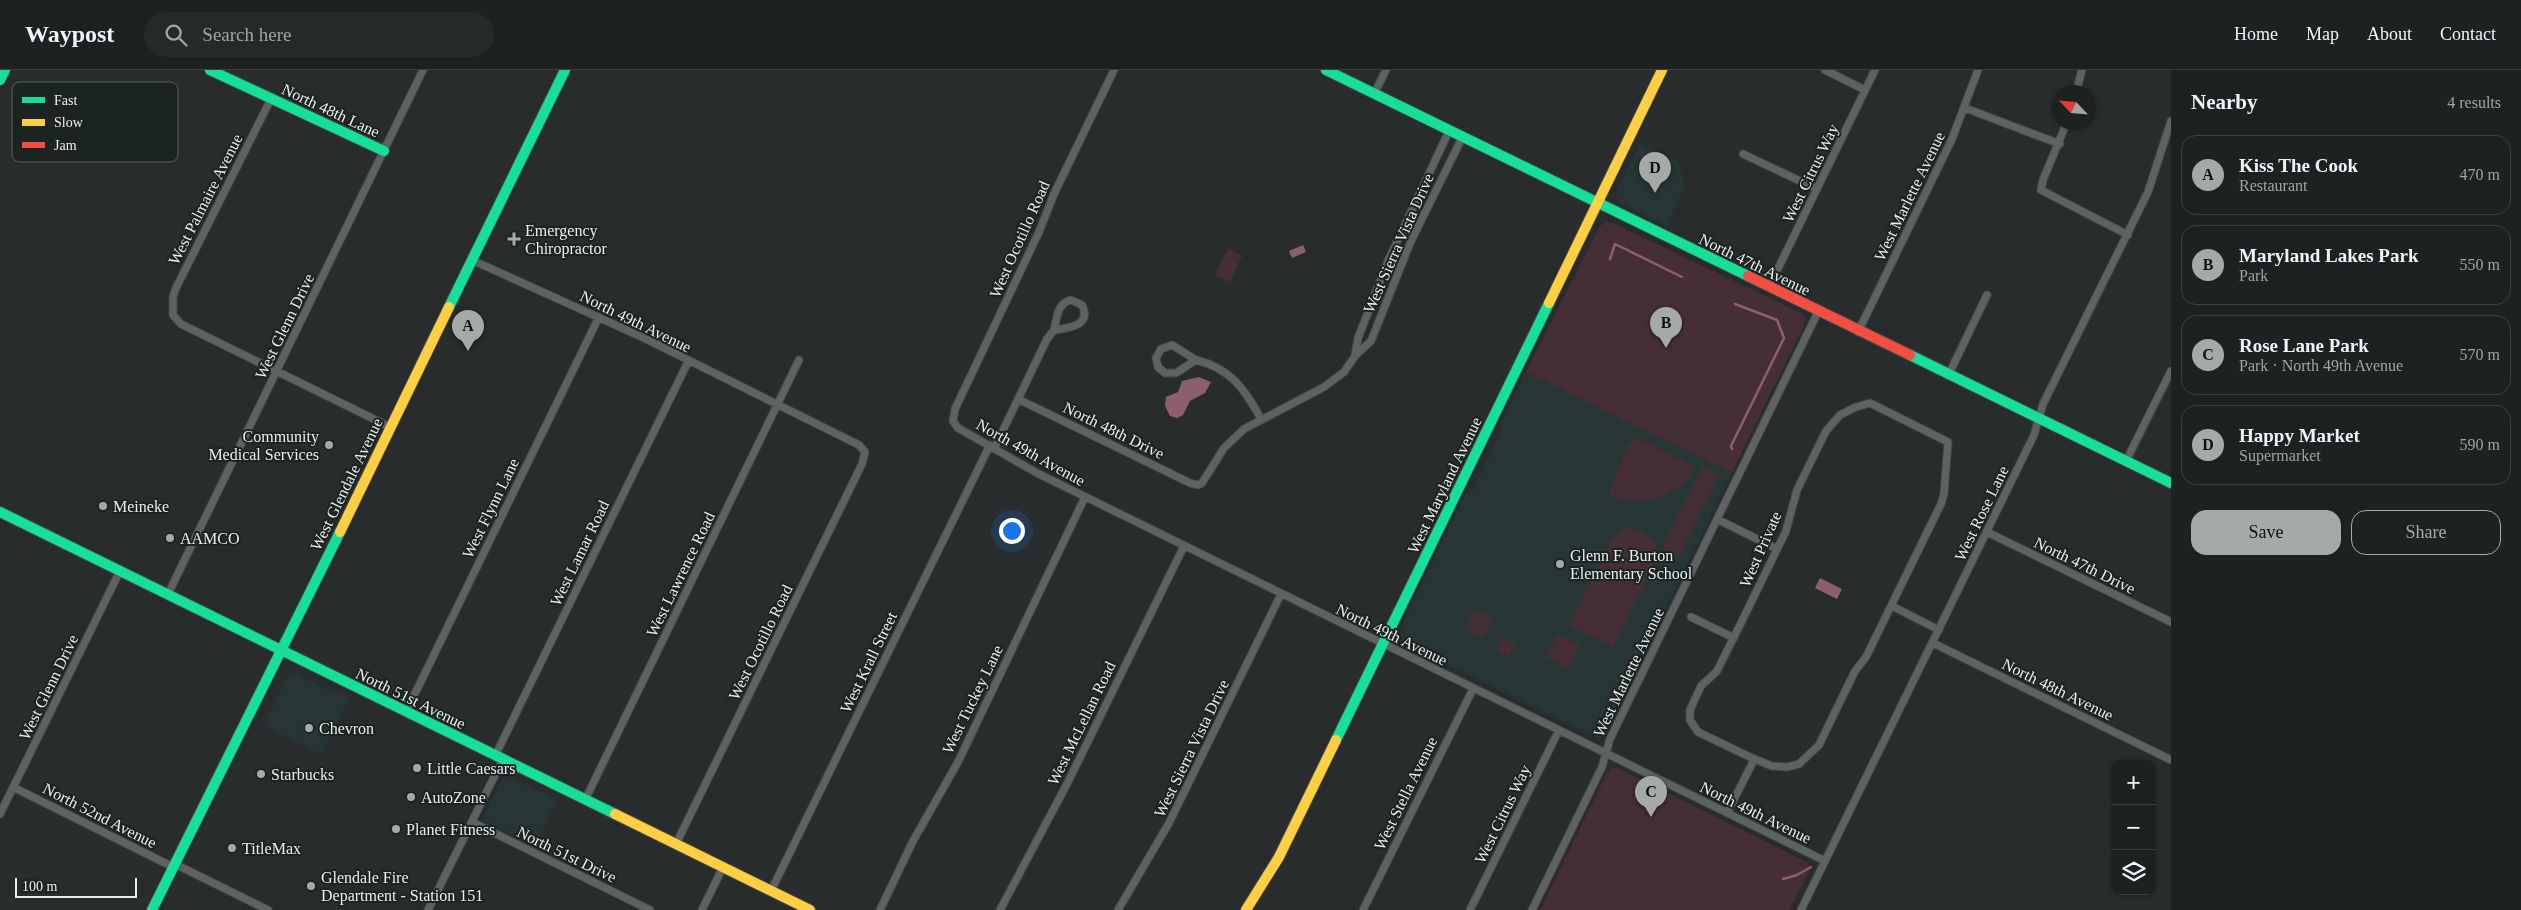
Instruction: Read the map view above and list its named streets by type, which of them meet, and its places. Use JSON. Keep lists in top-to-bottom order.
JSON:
{
  "streets": {
    "street": [
      "North 48th Lane",
      "West Citrus Way",
      "West Marlette Avenue",
      "West Palmaire Avenue",
      "West Ocotillo Road",
      "West Sierra Vista Drive",
      "North 47th Avenue",
      "North 49th Avenue",
      "West Glenn Drive",
      "North 48th Drive",
      "West Glendale Avenue",
      "West Maryland Avenue",
      "West Flynn Lane",
      "West Rose Lane",
      "West Private",
      "West Lamar Road",
      "North 47th Drive",
      "West Lawrence Road",
      "West Krall Street",
      "North 48th Avenue",
      "North 51st Avenue",
      "West Tuckey Lane",
      "West McLellan Road",
      "West Stella Avenue",
      "North 52nd Avenue",
      "North 51st Drive"
    ]
  },
  "crossings": [
    ["North 48th Lane", "West Palmaire Avenue"],
    ["North 48th Lane", "West Glenn Drive"],
    ["West Citrus Way", "North 47th Avenue"],
    ["West Citrus Way", "North 49th Avenue"],
    ["West Marlette Avenue", "North 47th Avenue"],
    ["West Marlette Avenue", "North 49th Avenue"],
    ["West Palmaire Avenue", "West Glenn Drive"],
    ["West Ocotillo Road", "North 49th Avenue"],
    ["West Ocotillo Road", "North 51st Avenue"],
    ["West Sierra Vista Drive", "North 47th Avenue"],
    ["West Sierra Vista Drive", "North 49th Avenue"],
    ["West Sierra Vista Drive", "North 48th Drive"],
    ["North 47th Avenue", "West Maryland Avenue"],
    ["North 47th Avenue", "West Rose Lane"],
    ["North 49th Avenue", "West Glendale Avenue"],
    ["North 49th Avenue", "West Maryland Avenue"],
    ["North 49th Avenue", "West Flynn Lane"],
    ["North 49th Avenue", "West Rose Lane"],
    ["North 49th Avenue", "West Lamar Road"],
    ["North 49th Avenue", "West Lawrence Road"],
    ["North 49th Avenue", "West Krall Street"],
    ["North 49th Avenue", "West Tuckey Lane"],
    ["North 49th Avenue", "West McLellan Road"],
    ["North 49th Avenue", "West Stella Avenue"],
    ["West Glenn Drive", "North 51st Avenue"],
    ["West Glenn Drive", "North 52nd Avenue"],
    ["North 48th Drive", "West Krall Street"],
    ["West Glendale Avenue", "North 51st Avenue"],
    ["West Glendale Avenue", "North 52nd Avenue"],
    ["West Flynn Lane", "North 51st Avenue"],
    ["West Rose Lane", "North 47th Drive"],
    ["West Rose Lane", "North 48th Avenue"],
    ["West Lamar Road", "North 51st Avenue"],
    ["West Lamar Road", "North 51st Drive"],
    ["West Lawrence Road", "North 51st Avenue"],
    ["West Krall Street", "North 51st Avenue"]
  ],
  "places": {
    "health": ["Emergency Chiropractor"],
    "other": [
      "Community Medical Services",
      "Meineke",
      "AAMCO",
      "Glenn F. Burton Elementary School",
      "Chevron",
      "Little Caesars",
      "Starbucks",
      "AutoZone",
      "Planet Fitness",
      "TitleMax",
      "Glendale Fire Department - Station 151"
    ]
  },
  "legend": ["Fast", "Slow", "Jam"],
  "scale_bar": "100 m",
  "north": "top left",
  "page": {
    "header": "Waypost",
    "search": "Search here",
    "nav": [
      "Home",
      "Map",
      "About",
      "Contact"
    ],
    "heading": ["Nearby", "4 results"],
    "list": [
      {
        "mark": "A",
        "name": "Kiss The Cook",
        "note": "Restaurant",
        "value": "470 m"
      },
      {
        "mark": "B",
        "name": "Maryland Lakes Park",
        "note": "Park",
        "value": "550 m"
      },
      {
        "mark": "C",
        "name": "Rose Lane Park",
        "note": "Park · North 49th Avenue",
        "value": "570 m"
      },
      {
        "mark": "D",
        "name": "Happy Market",
        "note": "Supermarket",
        "value": "590 m"
      }
    ],
    "pins": [
      "D",
      "B",
      "A",
      "C"
    ],
    "buttons": ["Save", "Share"],
    "map_buttons": ["+", "−"],
    "scale": "100 m"
  }
}
